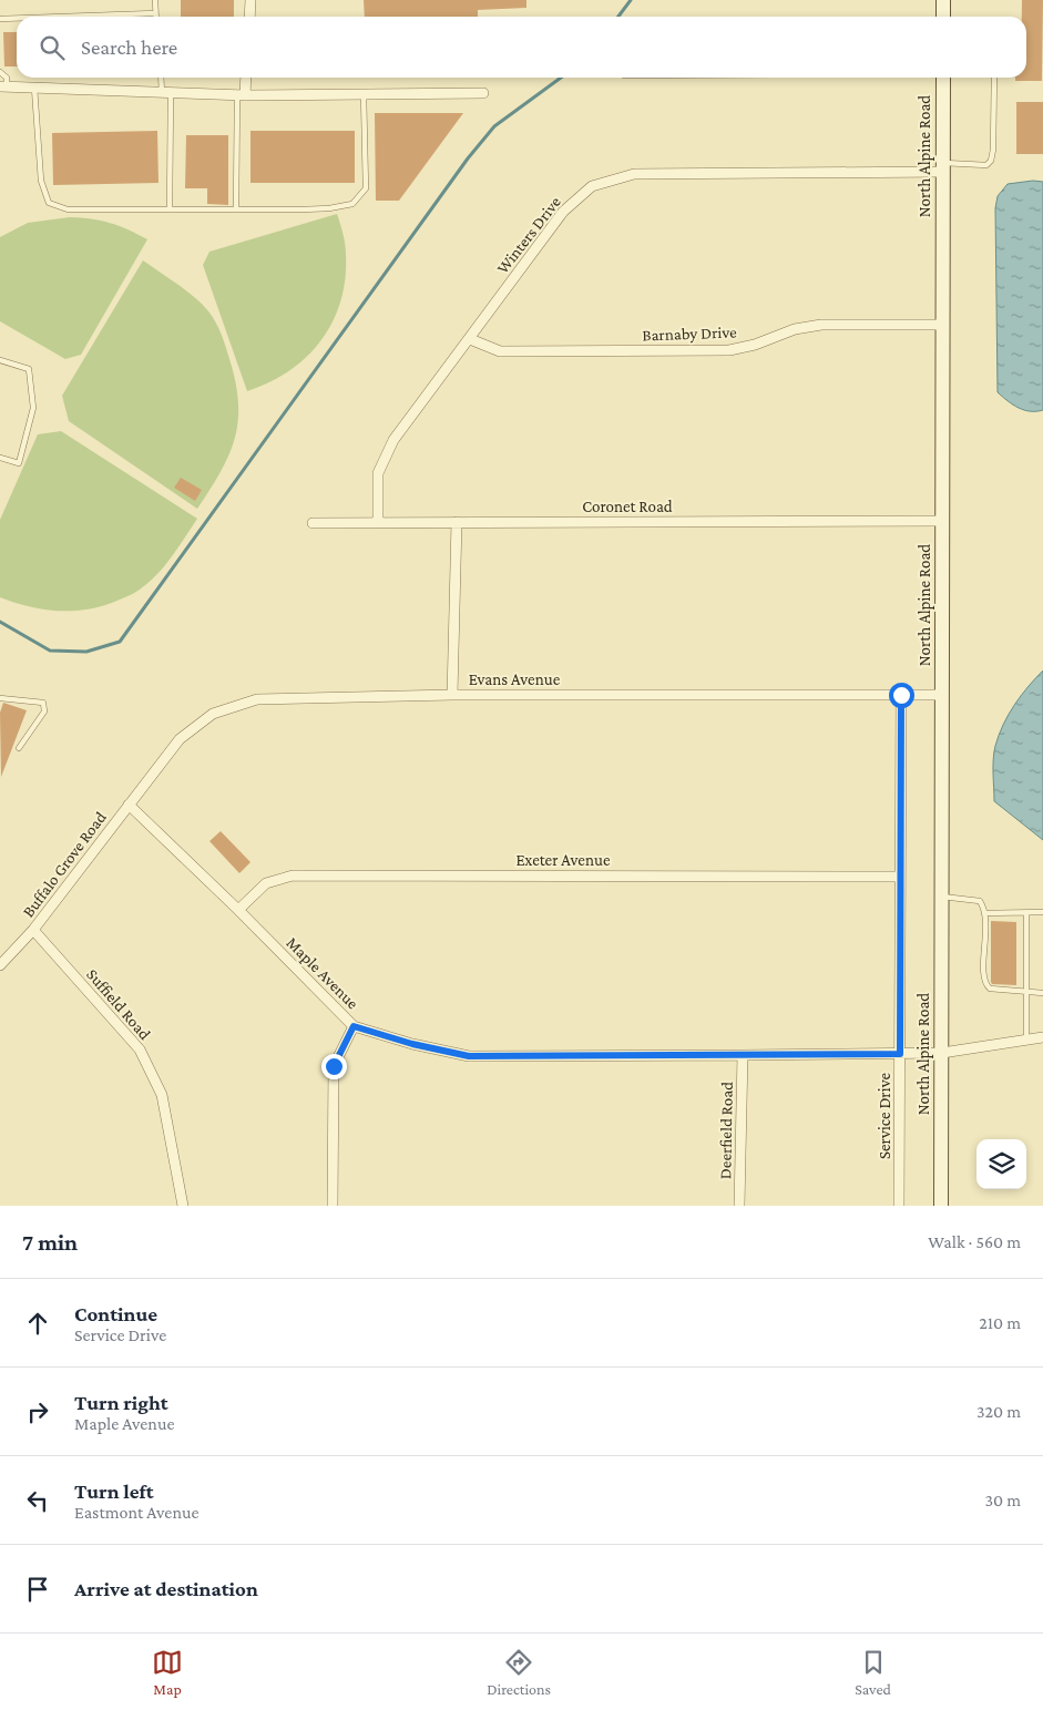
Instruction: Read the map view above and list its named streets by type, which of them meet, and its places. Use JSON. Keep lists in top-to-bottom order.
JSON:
{
  "streets": {
    "main road": ["North Alpine Road"],
    "street": [
      "Winters Drive",
      "Barnaby Drive",
      "Coronet Road",
      "Evans Avenue",
      "Exeter Avenue",
      "Buffalo Grove Road",
      "Maple Avenue",
      "Suffield Road",
      "Service Drive",
      "Deerfield Road"
    ]
  },
  "crossings": [
    ["North Alpine Road", "Winters Drive"],
    ["North Alpine Road", "Barnaby Drive"],
    ["North Alpine Road", "Coronet Road"],
    ["North Alpine Road", "Evans Avenue"],
    ["North Alpine Road", "Maple Avenue"],
    ["Winters Drive", "Barnaby Drive"],
    ["Winters Drive", "Coronet Road"],
    ["Evans Avenue", "Buffalo Grove Road"],
    ["Evans Avenue", "Maple Avenue"],
    ["Evans Avenue", "Service Drive"],
    ["Exeter Avenue", "Maple Avenue"],
    ["Exeter Avenue", "Service Drive"],
    ["Buffalo Grove Road", "Maple Avenue"],
    ["Buffalo Grove Road", "Suffield Road"],
    ["Maple Avenue", "Service Drive"],
    ["Maple Avenue", "Deerfield Road"]
  ],
  "page": {
    "search": "Search here",
    "heading": ["7 min", "Walk · 560 m"],
    "list": [
      ["Continue", "Service Drive", "210 m"],
      ["Turn right", "Maple Avenue", "320 m"],
      ["Turn left", "Eastmont Avenue", "30 m"],
      "Arrive at destination"
    ],
    "nav": ["Map", "Directions", "Saved"]
  }
}
